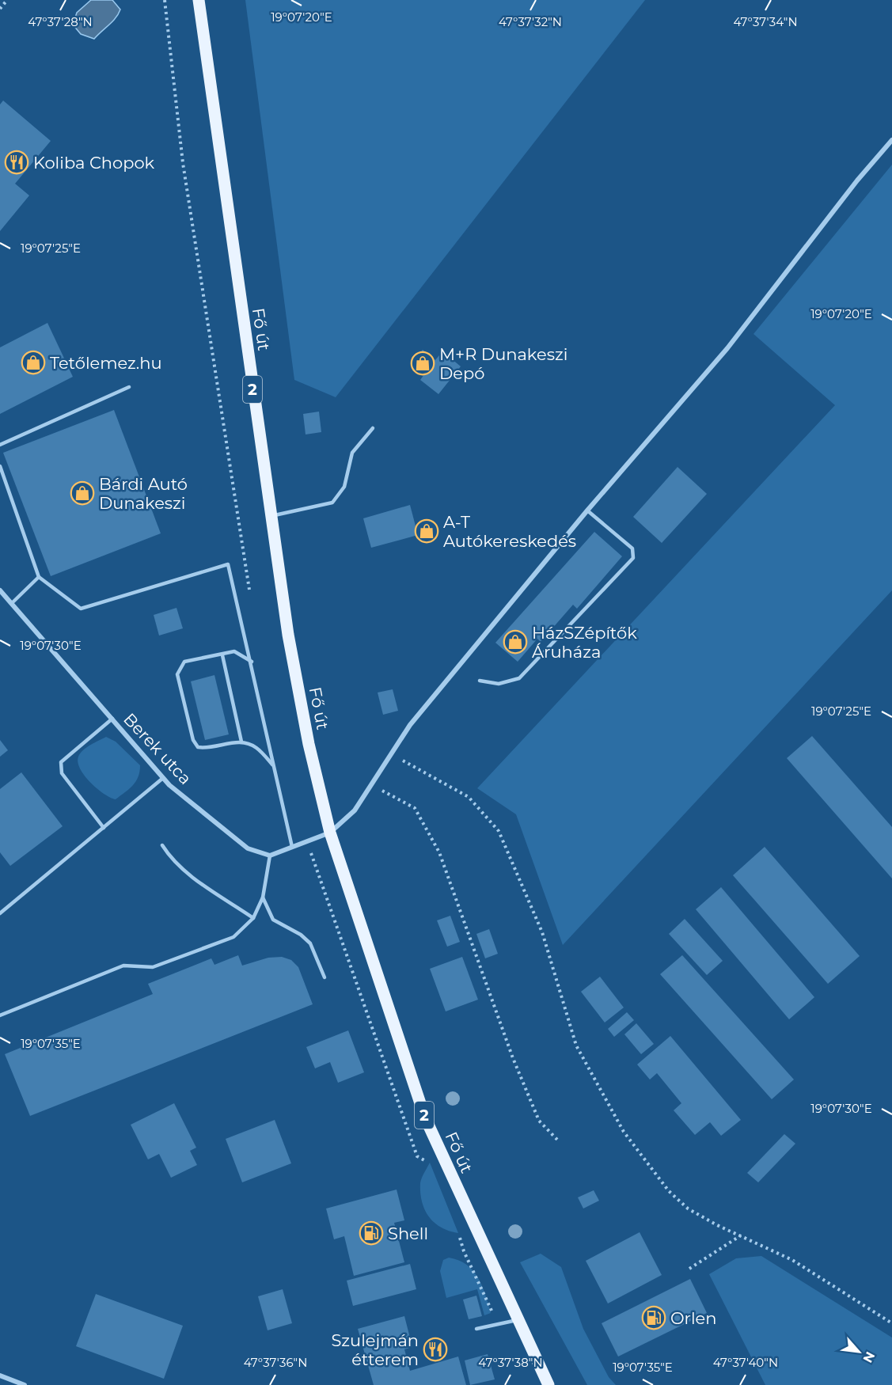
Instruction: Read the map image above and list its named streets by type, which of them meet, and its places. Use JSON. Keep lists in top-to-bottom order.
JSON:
{
  "streets": {
    "main road": ["Fő út", "2"],
    "street": ["Berek utca"]
  },
  "places": {
    "restaurant": ["Koliba Chopok", "Szulejmán étterem"],
    "shop": [
      "Tetőlemez.hu",
      "M+R Dunakeszi Depó",
      "Bárdi Autó Dunakeszi",
      "A-T Autókereskedés",
      "HázSZépítők Áruháza"
    ],
    "fuel station": ["Shell", "Orlen"]
  },
  "north": "bottom right",
  "coordinates": [
    "19°07'20\"E",
    "47°37'28\"N",
    "47°37'32\"N",
    "47°37'34\"N",
    "19°07'25\"E",
    "19°07'30\"E",
    "19°07'35\"E",
    "47°37'36\"N",
    "47°37'38\"N",
    "47°37'40\"N"
  ]
}
